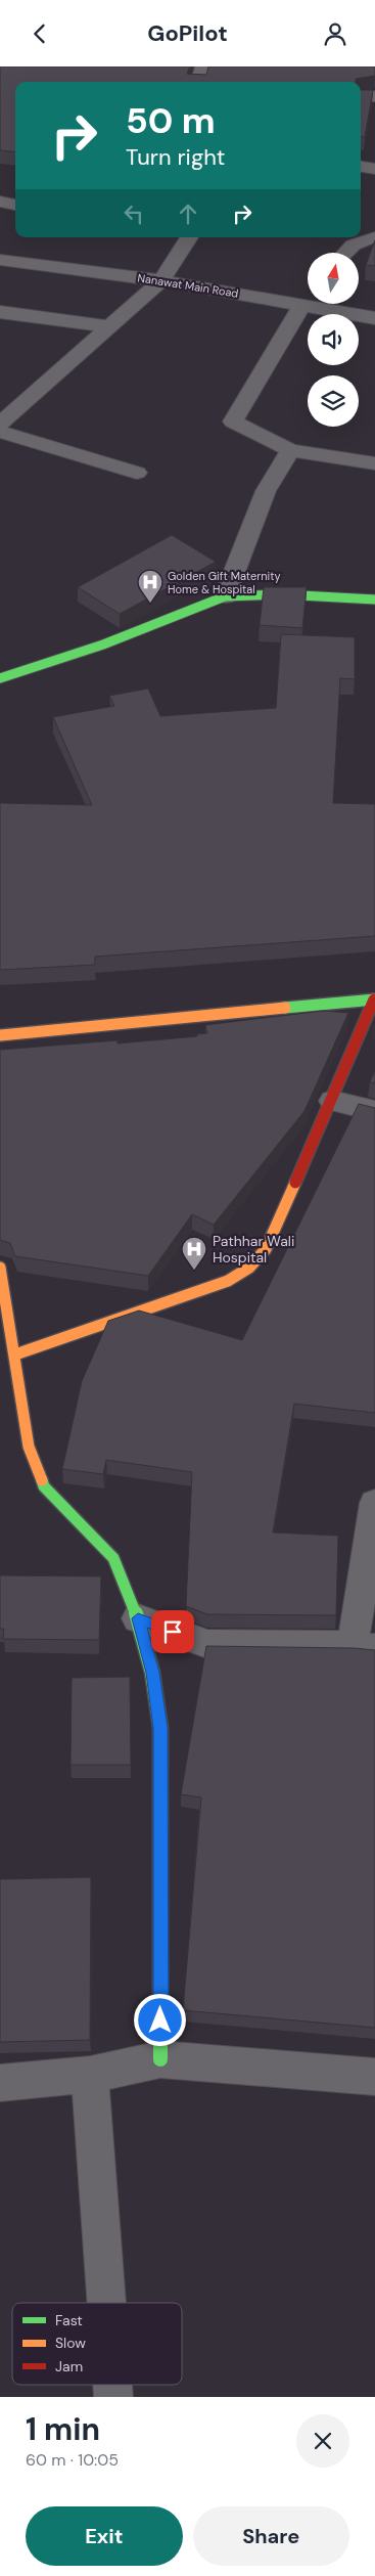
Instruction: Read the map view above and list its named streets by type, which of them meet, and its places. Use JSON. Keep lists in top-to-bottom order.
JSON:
{
  "streets": {
    "street": ["Nanawat Main Road"]
  },
  "places": {
    "hospital": ["Golden Gift Maternity Home & Hospital", "Pathhar Wali Hospital"]
  },
  "legend": ["Fast", "Slow", "Jam"],
  "north": "top",
  "page": {
    "header": "GoPilot",
    "turn": ["50 m", "Turn right"],
    "heading": ["1 min", "60 m · 10:05"],
    "buttons": ["Exit", "Share"]
  }
}
